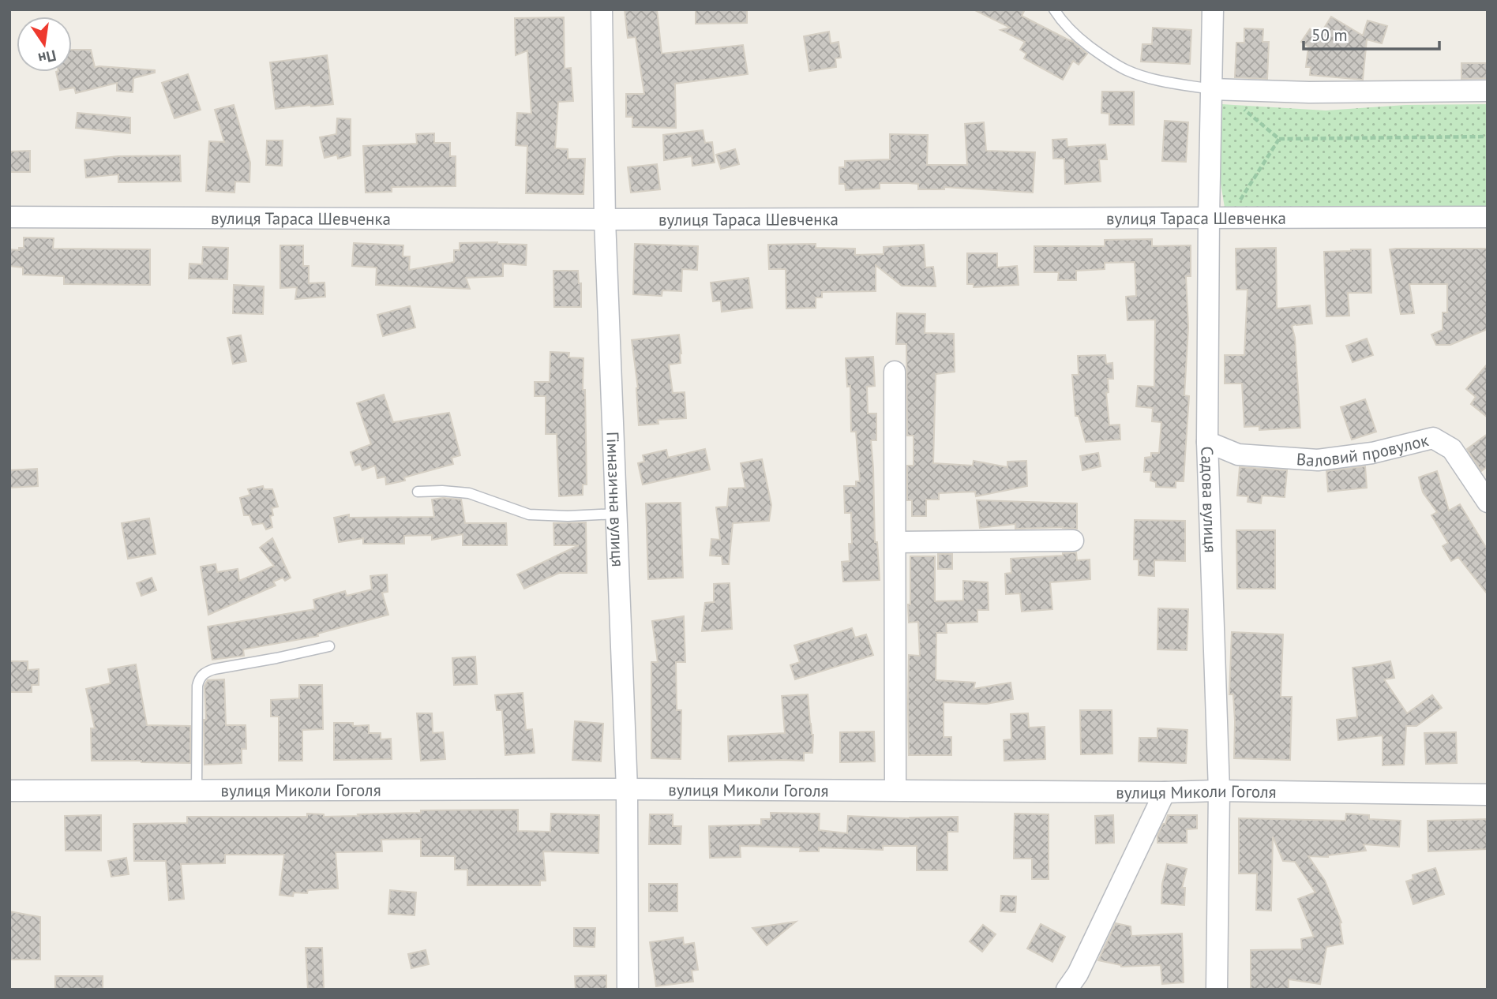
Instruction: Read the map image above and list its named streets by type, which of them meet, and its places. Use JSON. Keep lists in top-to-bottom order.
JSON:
{
  "streets": {
    "street": [
      "вулиця Тараса Шевченка",
      "Валовий провулок",
      "Гімназична вулиця",
      "Садова вулиця",
      "вулиця Миколи Гоголя"
    ]
  },
  "crossings": [
    ["вулиця Тараса Шевченка", "Гімназична вулиця"],
    ["вулиця Тараса Шевченка", "Садова вулиця"],
    ["Валовий провулок", "Садова вулиця"],
    ["Гімназична вулиця", "вулиця Миколи Гоголя"],
    ["Садова вулиця", "вулиця Миколи Гоголя"]
  ],
  "scale_bar": "50 m",
  "north": "bottom"
}
